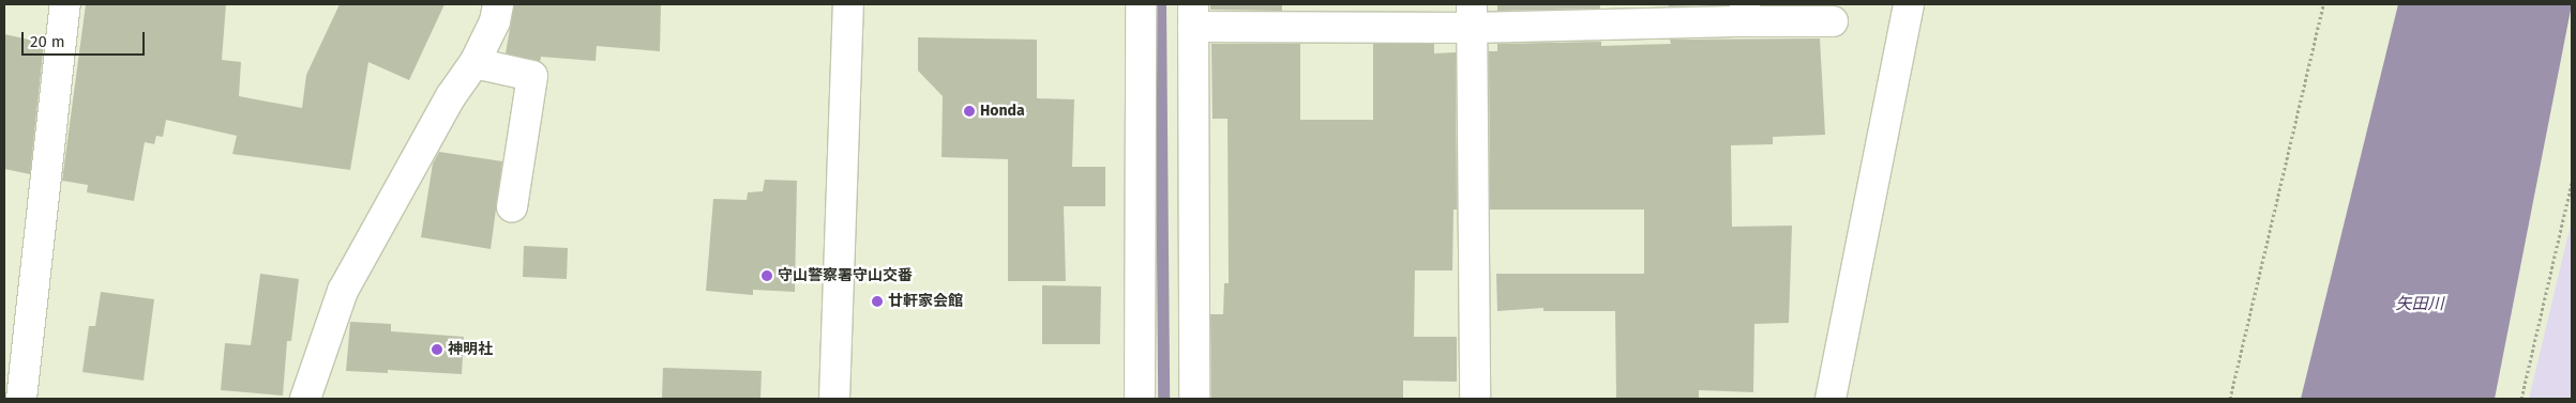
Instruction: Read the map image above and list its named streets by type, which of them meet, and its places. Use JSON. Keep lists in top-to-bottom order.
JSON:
{
  "water": ["矢田川"],
  "places": [
    "Honda",
    "守山警察署守山交番",
    "廿軒家会館",
    "神明社"
  ],
  "scale_bar": "20 m"
}
